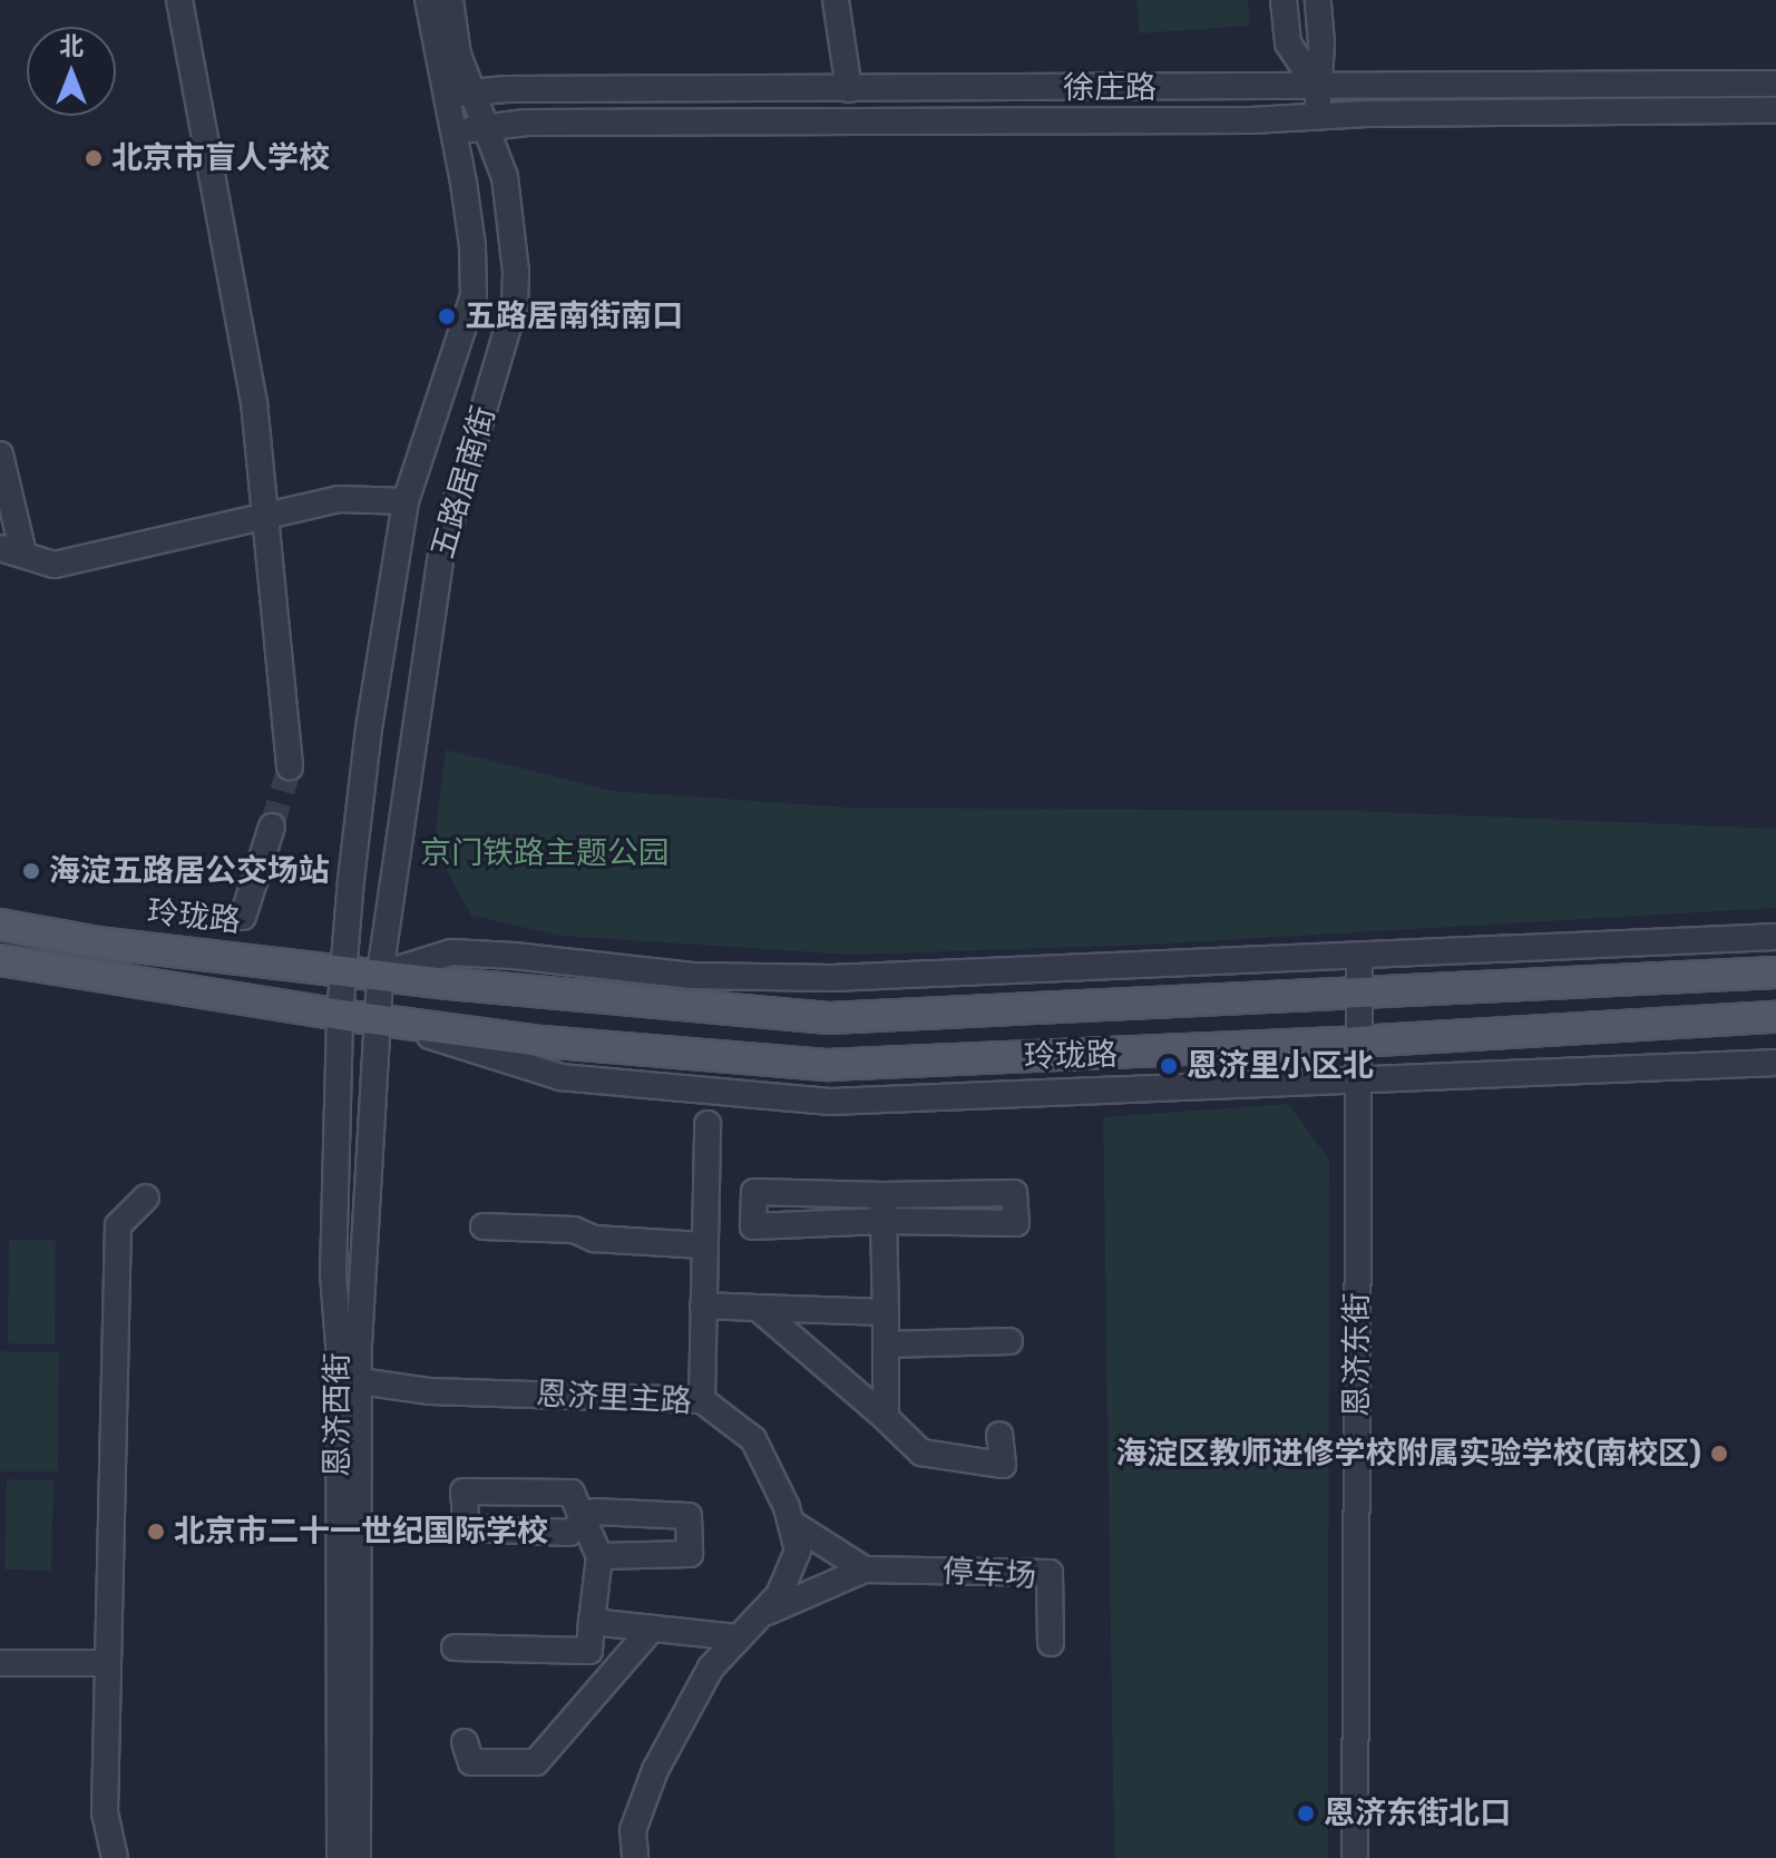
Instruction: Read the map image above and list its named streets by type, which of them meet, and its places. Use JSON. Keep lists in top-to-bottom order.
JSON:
{
  "streets": {
    "main road": ["玲珑路"],
    "street": [
      "徐庄路",
      "五路居南街",
      "恩济东街",
      "恩济里主路",
      "恩济西街",
      "停车场"
    ]
  },
  "crossings": [
    ["徐庄路", "五路居南街"],
    ["五路居南街", "玲珑路"],
    ["五路居南街", "恩济西街"],
    ["玲珑路", "恩济东街"],
    ["玲珑路", "恩济西街"],
    ["恩济里主路", "恩济西街"]
  ],
  "parks": ["京门铁路主题公园"],
  "places": [
    "北京市盲人学校",
    "五路居南街南口",
    "海淀五路居公交场站",
    "恩济里小区北",
    "海淀区教师进修学校附属实验学校(南校区)",
    "北京市二十一世纪国际学校",
    "恩济东街北口"
  ],
  "north": "top"
}
